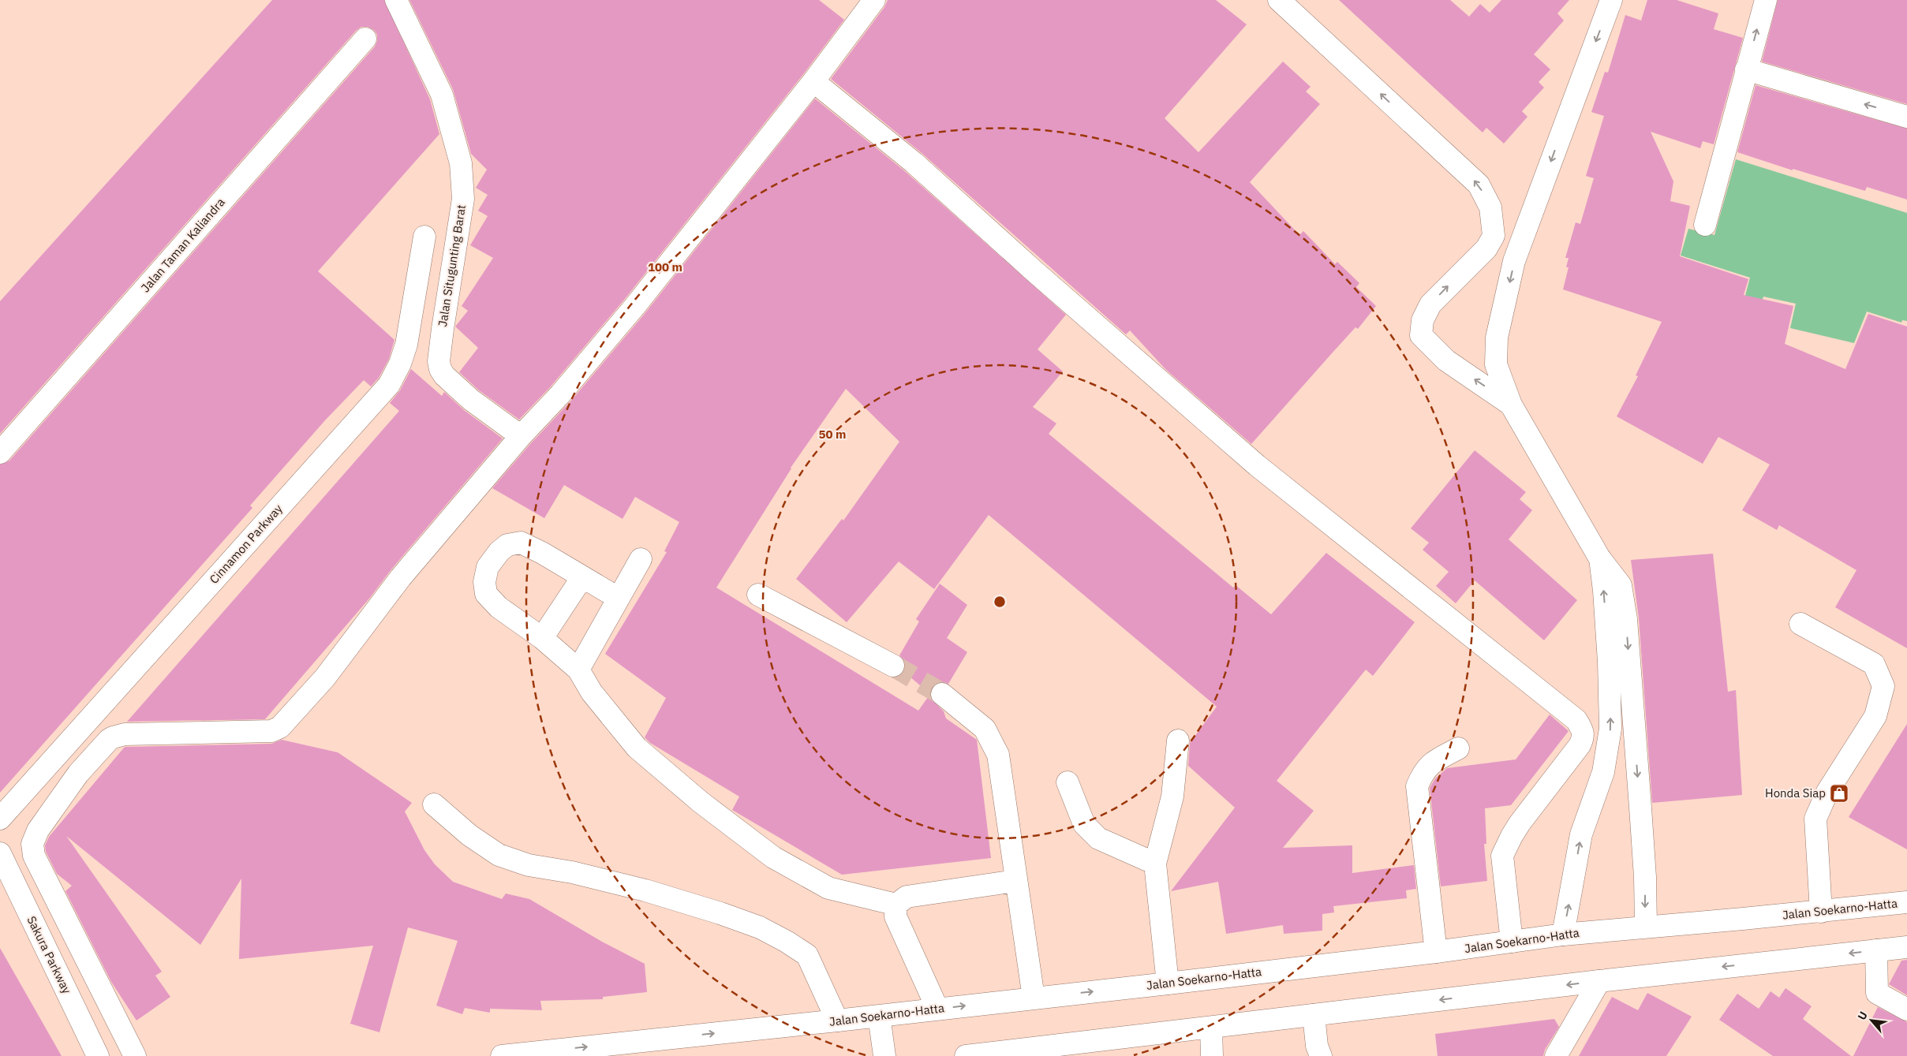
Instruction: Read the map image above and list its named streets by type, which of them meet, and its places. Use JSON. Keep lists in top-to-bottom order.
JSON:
{
  "streets": {
    "main road": [
      "Jalan Taman Kaliandra",
      "Jalan Situgunting Barat",
      "Cinnamon Parkway",
      "Jalan Soekarno-Hatta",
      "Sakura Parkway"
    ]
  },
  "places": {
    "shop": ["Honda Siap"]
  },
  "north": "top left",
  "rings": ["100 m", "50 m"]
}
